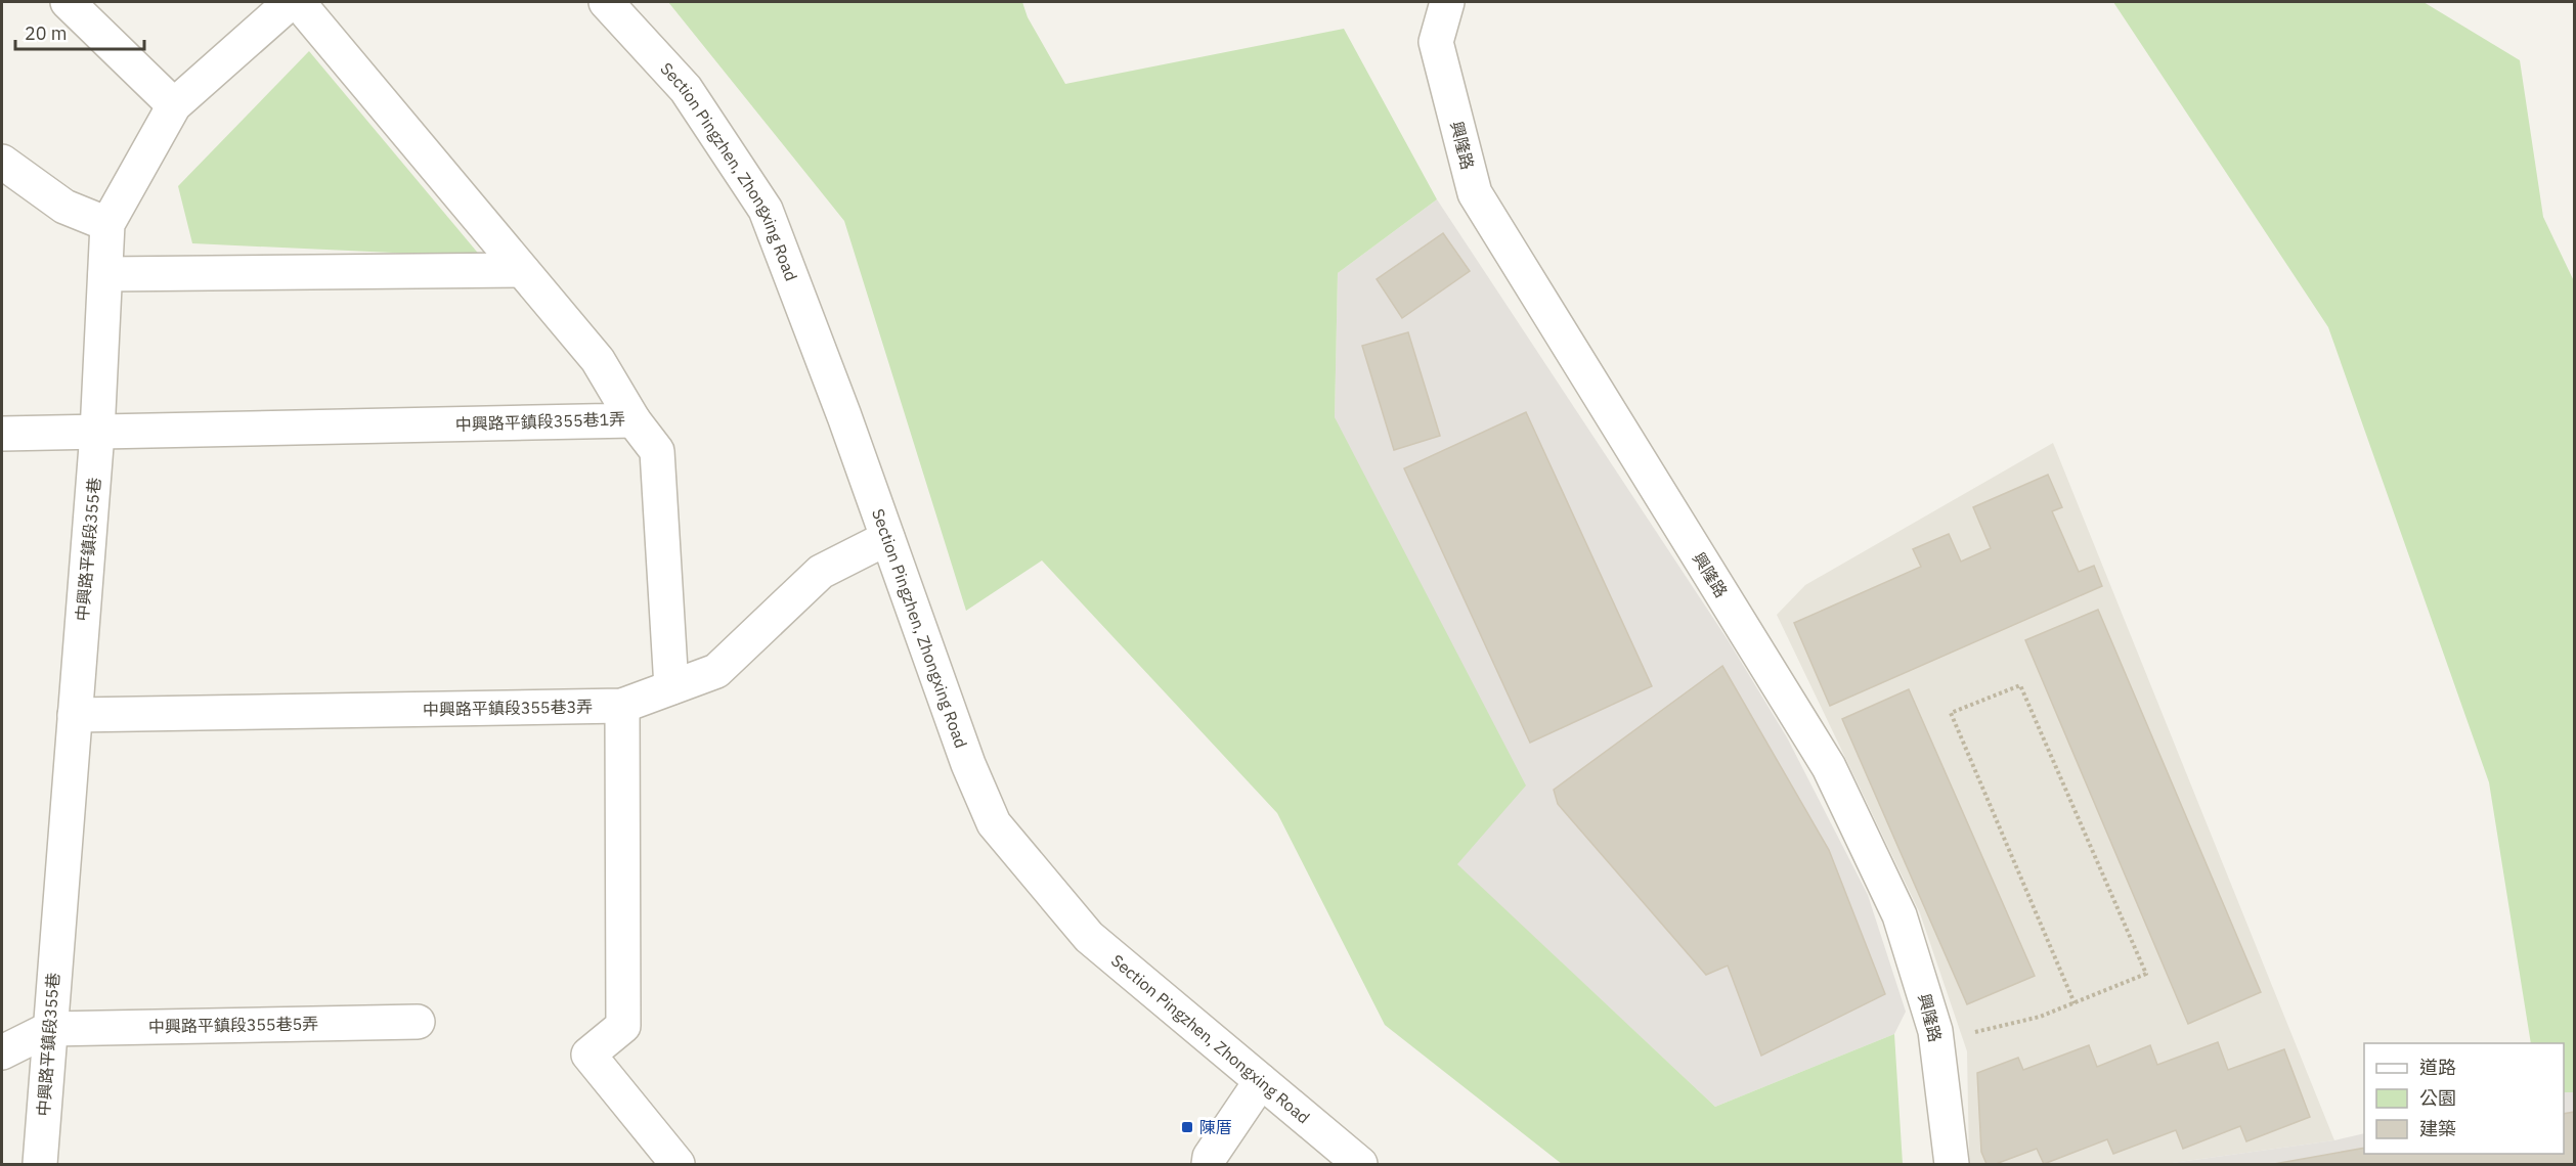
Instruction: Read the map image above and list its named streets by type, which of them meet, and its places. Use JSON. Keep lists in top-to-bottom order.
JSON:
{
  "streets": {
    "street": [
      "興隆路",
      "Section Pingzhen, Zhongxing Road",
      "中興路平鎮段355巷1弄",
      "中興路平鎮段355巷",
      "中興路平鎮段355巷3弄",
      "中興路平鎮段355巷5弄"
    ]
  },
  "crossings": [
    ["Section Pingzhen, Zhongxing Road", "中興路平鎮段355巷3弄"],
    ["中興路平鎮段355巷1弄", "中興路平鎮段355巷"],
    ["中興路平鎮段355巷", "中興路平鎮段355巷3弄"],
    ["中興路平鎮段355巷", "中興路平鎮段355巷5弄"]
  ],
  "places": {
    "transit": ["陳厝"]
  },
  "legend": ["道路", "公園", "建築"],
  "scale_bar": "20 m"
}
